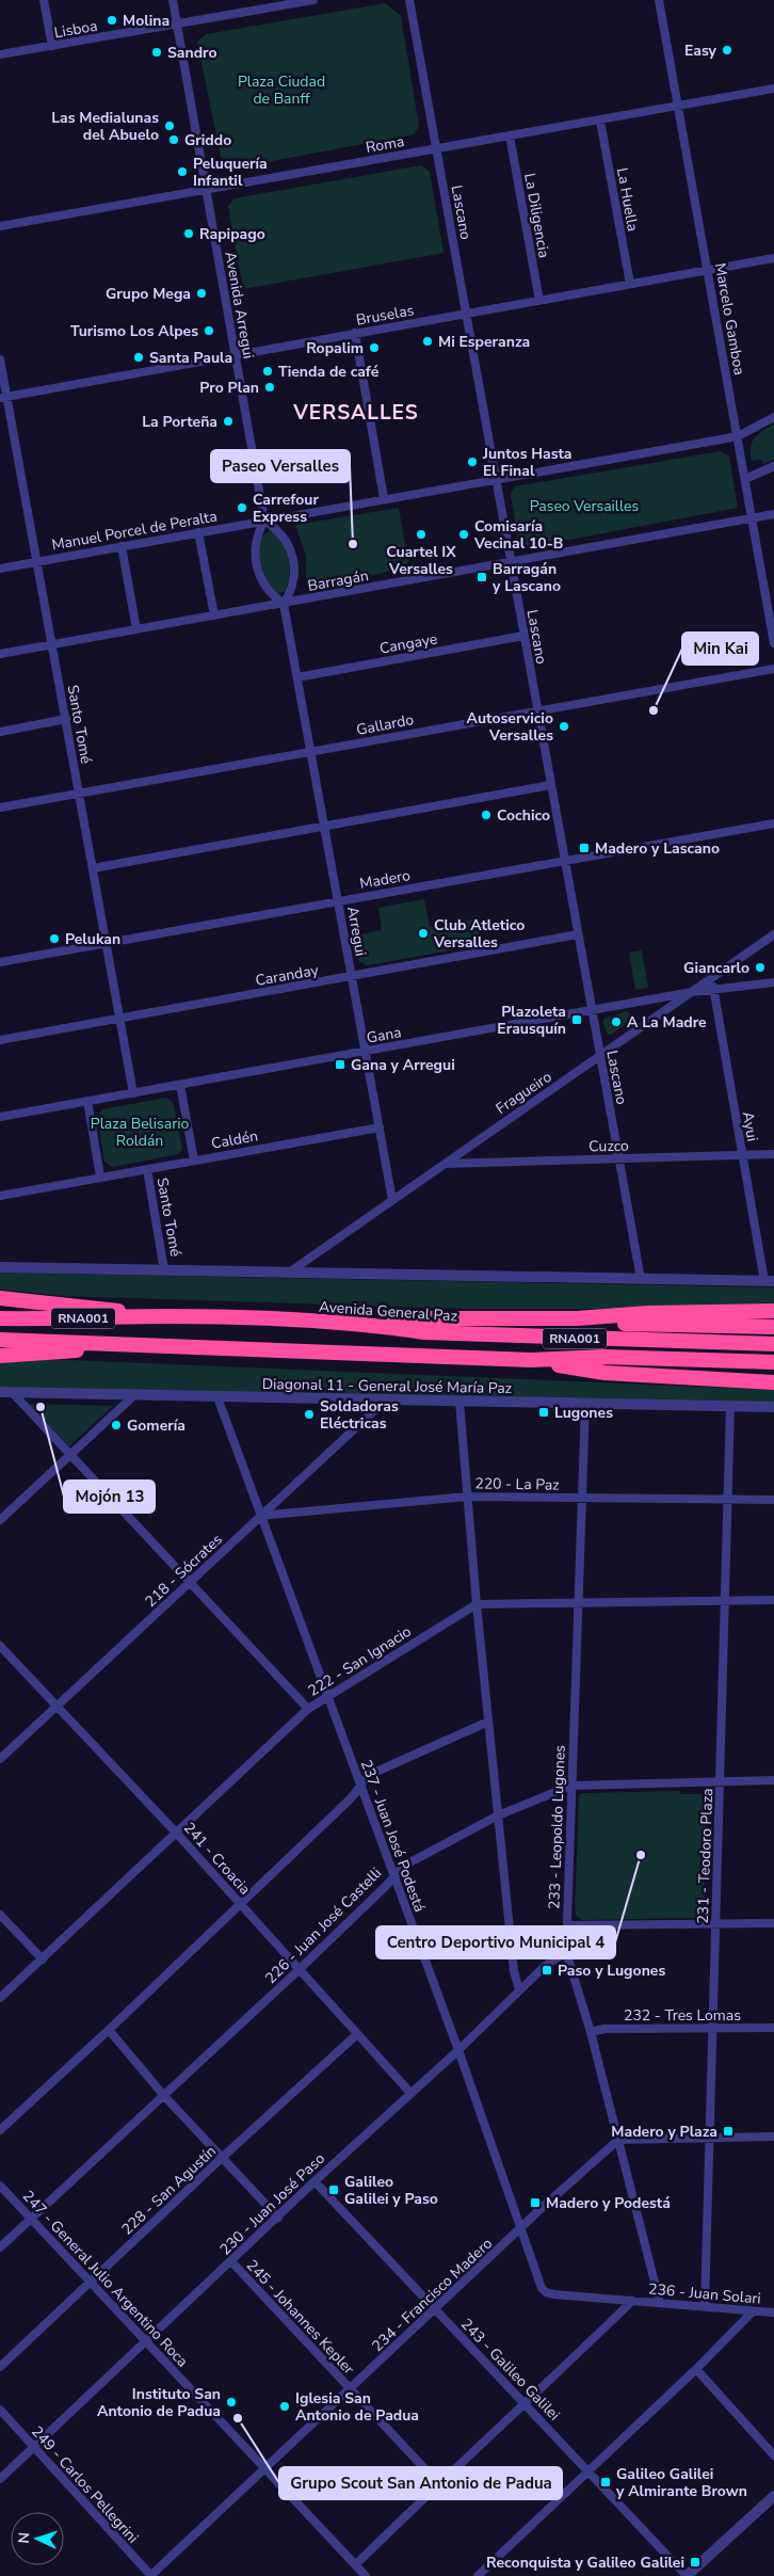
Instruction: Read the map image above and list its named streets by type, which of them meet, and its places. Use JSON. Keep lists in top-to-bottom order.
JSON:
{
  "streets": {
    "highway": ["Avenida General Paz", "RNA001"],
    "street": [
      "Lisboa",
      "Roma",
      "La Huella",
      "Lascano",
      "La Diligencia",
      "Avenida Arregui",
      "Bruselas",
      "Marcelo Gamboa",
      "Manuel Porcel de Peralta",
      "Barragán",
      "Cangaye",
      "Santo Tomé",
      "Gallardo",
      "Madero",
      "Arregui",
      "Caranday",
      "Gana",
      "Fragueiro",
      "Ayui",
      "Caldén",
      "Cuzco",
      "Diagonal 11 - General José María Paz",
      "220 - La Paz",
      "218 - Sócrates",
      "222 - San Ignacio",
      "233 - Leopoldo Lugones",
      "237 - Juan José Podestá",
      "231 - Teodoro Plaza",
      "241 - Croacia",
      "226 - Juan José Castelli",
      "232 - Tres Lomas",
      "228 - San Agustín",
      "230 - Juan José Paso",
      "247 - General Julio Argentino Roca",
      "236 - Juan Solari",
      "234 - Francisco Madero",
      "245 - Johannes Kepler",
      "243 - Galileo Galilei",
      "249 - Carlos Pellegrini"
    ]
  },
  "crossings": [
    ["Lisboa", "Avenida Arregui"],
    ["Roma", "La Huella"],
    ["Roma", "Lascano"],
    ["Roma", "La Diligencia"],
    ["Roma", "Avenida Arregui"],
    ["Roma", "Marcelo Gamboa"],
    ["La Huella", "Bruselas"],
    ["Lascano", "Bruselas"],
    ["Lascano", "Manuel Porcel de Peralta"],
    ["Lascano", "Barragán"],
    ["Lascano", "Cangaye"],
    ["Lascano", "Gallardo"],
    ["Lascano", "Madero"],
    ["Lascano", "Caranday"],
    ["Lascano", "Gana"],
    ["Lascano", "Fragueiro"],
    ["Lascano", "Cuzco"],
    ["La Diligencia", "Bruselas"],
    ["Avenida Arregui", "Bruselas"],
    ["Avenida Arregui", "Manuel Porcel de Peralta"],
    ["Avenida Arregui", "Barragán"],
    ["Avenida Arregui", "Arregui"],
    ["Bruselas", "Marcelo Gamboa"],
    ["Bruselas", "Santo Tomé"],
    ["Marcelo Gamboa", "Manuel Porcel de Peralta"],
    ["Marcelo Gamboa", "Barragán"],
    ["Manuel Porcel de Peralta", "Santo Tomé"],
    ["Barragán", "Santo Tomé"],
    ["Barragán", "Arregui"],
    ["Cangaye", "Arregui"],
    ["Santo Tomé", "Gallardo"],
    ["Santo Tomé", "Madero"],
    ["Santo Tomé", "Caranday"],
    ["Santo Tomé", "Gana"],
    ["Santo Tomé", "Caldén"],
    ["Gallardo", "Arregui"],
    ["Madero", "Arregui"],
    ["Arregui", "Caranday"],
    ["Arregui", "Gana"],
    ["Arregui", "Fragueiro"],
    ["Arregui", "Caldén"],
    ["Gana", "Fragueiro"],
    ["Gana", "Ayui"],
    ["Fragueiro", "Ayui"],
    ["Fragueiro", "Cuzco"],
    ["Ayui", "Cuzco"],
    ["Diagonal 11 - General José María Paz", "218 - Sócrates"],
    ["Diagonal 11 - General José María Paz", "233 - Leopoldo Lugones"],
    ["Diagonal 11 - General José María Paz", "237 - Juan José Podestá"],
    ["Diagonal 11 - General José María Paz", "231 - Teodoro Plaza"],
    ["220 - La Paz", "218 - Sócrates"],
    ["220 - La Paz", "233 - Leopoldo Lugones"],
    ["220 - La Paz", "237 - Juan José Podestá"],
    ["220 - La Paz", "231 - Teodoro Plaza"],
    ["218 - Sócrates", "237 - Juan José Podestá"],
    ["218 - Sócrates", "241 - Croacia"],
    ["222 - San Ignacio", "237 - Juan José Podestá"],
    ["222 - San Ignacio", "241 - Croacia"],
    ["233 - Leopoldo Lugones", "226 - Juan José Castelli"],
    ["233 - Leopoldo Lugones", "232 - Tres Lomas"],
    ["233 - Leopoldo Lugones", "230 - Juan José Paso"],
    ["233 - Leopoldo Lugones", "236 - Juan Solari"],
    ["233 - Leopoldo Lugones", "234 - Francisco Madero"],
    ["237 - Juan José Podestá", "226 - Juan José Castelli"],
    ["237 - Juan José Podestá", "230 - Juan José Paso"],
    ["237 - Juan José Podestá", "236 - Juan Solari"],
    ["237 - Juan José Podestá", "234 - Francisco Madero"],
    ["231 - Teodoro Plaza", "226 - Juan José Castelli"],
    ["231 - Teodoro Plaza", "232 - Tres Lomas"],
    ["231 - Teodoro Plaza", "236 - Juan Solari"],
    ["241 - Croacia", "226 - Juan José Castelli"],
    ["241 - Croacia", "228 - San Agustín"],
    ["241 - Croacia", "230 - Juan José Paso"],
    ["226 - Juan José Castelli", "247 - General Julio Argentino Roca"],
    ["228 - San Agustín", "247 - General Julio Argentino Roca"],
    ["230 - Juan José Paso", "247 - General Julio Argentino Roca"],
    ["230 - Juan José Paso", "245 - Johannes Kepler"],
    ["230 - Juan José Paso", "243 - Galileo Galilei"],
    ["230 - Juan José Paso", "249 - Carlos Pellegrini"],
    ["247 - General Julio Argentino Roca", "236 - Juan Solari"],
    ["247 - General Julio Argentino Roca", "234 - Francisco Madero"],
    ["236 - Juan Solari", "245 - Johannes Kepler"],
    ["236 - Juan Solari", "243 - Galileo Galilei"],
    ["234 - Francisco Madero", "245 - Johannes Kepler"],
    ["234 - Francisco Madero", "243 - Galileo Galilei"],
    ["234 - Francisco Madero", "249 - Carlos Pellegrini"]
  ],
  "districts": ["VERSALLES"],
  "parks": ["Plaza Ciudad de Banff", "Paseo Versailles", "Plaza Belisario Roldán"],
  "places": {
    "other": [
      "Molina",
      "Easy",
      "Sandro",
      "Las Medialunas del Abuelo",
      "Griddo",
      "Peluquería Infantil",
      "Rapipago",
      "Grupo Mega",
      "Turismo Los Alpes",
      "Mi Esperanza",
      "Ropalim",
      "Santa Paula",
      "Tienda de café",
      "Pro Plan",
      "La Porteña",
      "Juntos Hasta El Final",
      "Carrefour Express",
      "Cuartel IX Versalles",
      "Comisaría Vecinal 10-B",
      "Paseo Versalles",
      "Min Kai",
      "Autoservicio Versalles",
      "Cochico",
      "Club Atletico Versalles",
      "Pelukan",
      "Giancarlo",
      "A La Madre",
      "Mojón 13",
      "Soldadoras Eléctricas",
      "Gomería",
      "Centro Deportivo Municipal 4",
      "Instituto San Antonio de Padua",
      "Iglesia San Antonio de Padua",
      "Grupo Scout San Antonio de Padua"
    ],
    "transit": [
      "Barragán y Lascano",
      "Madero y Lascano",
      "Plazoleta Erausquín",
      "Gana y Arregui",
      "Lugones",
      "Paso y Lugones",
      "Madero y Plaza",
      "Galileo Galilei y Paso",
      "Madero y Podestá",
      "Galileo Galilei y Almirante Brown",
      "Reconquista y Galileo Galilei"
    ]
  },
  "north": "left"
}
